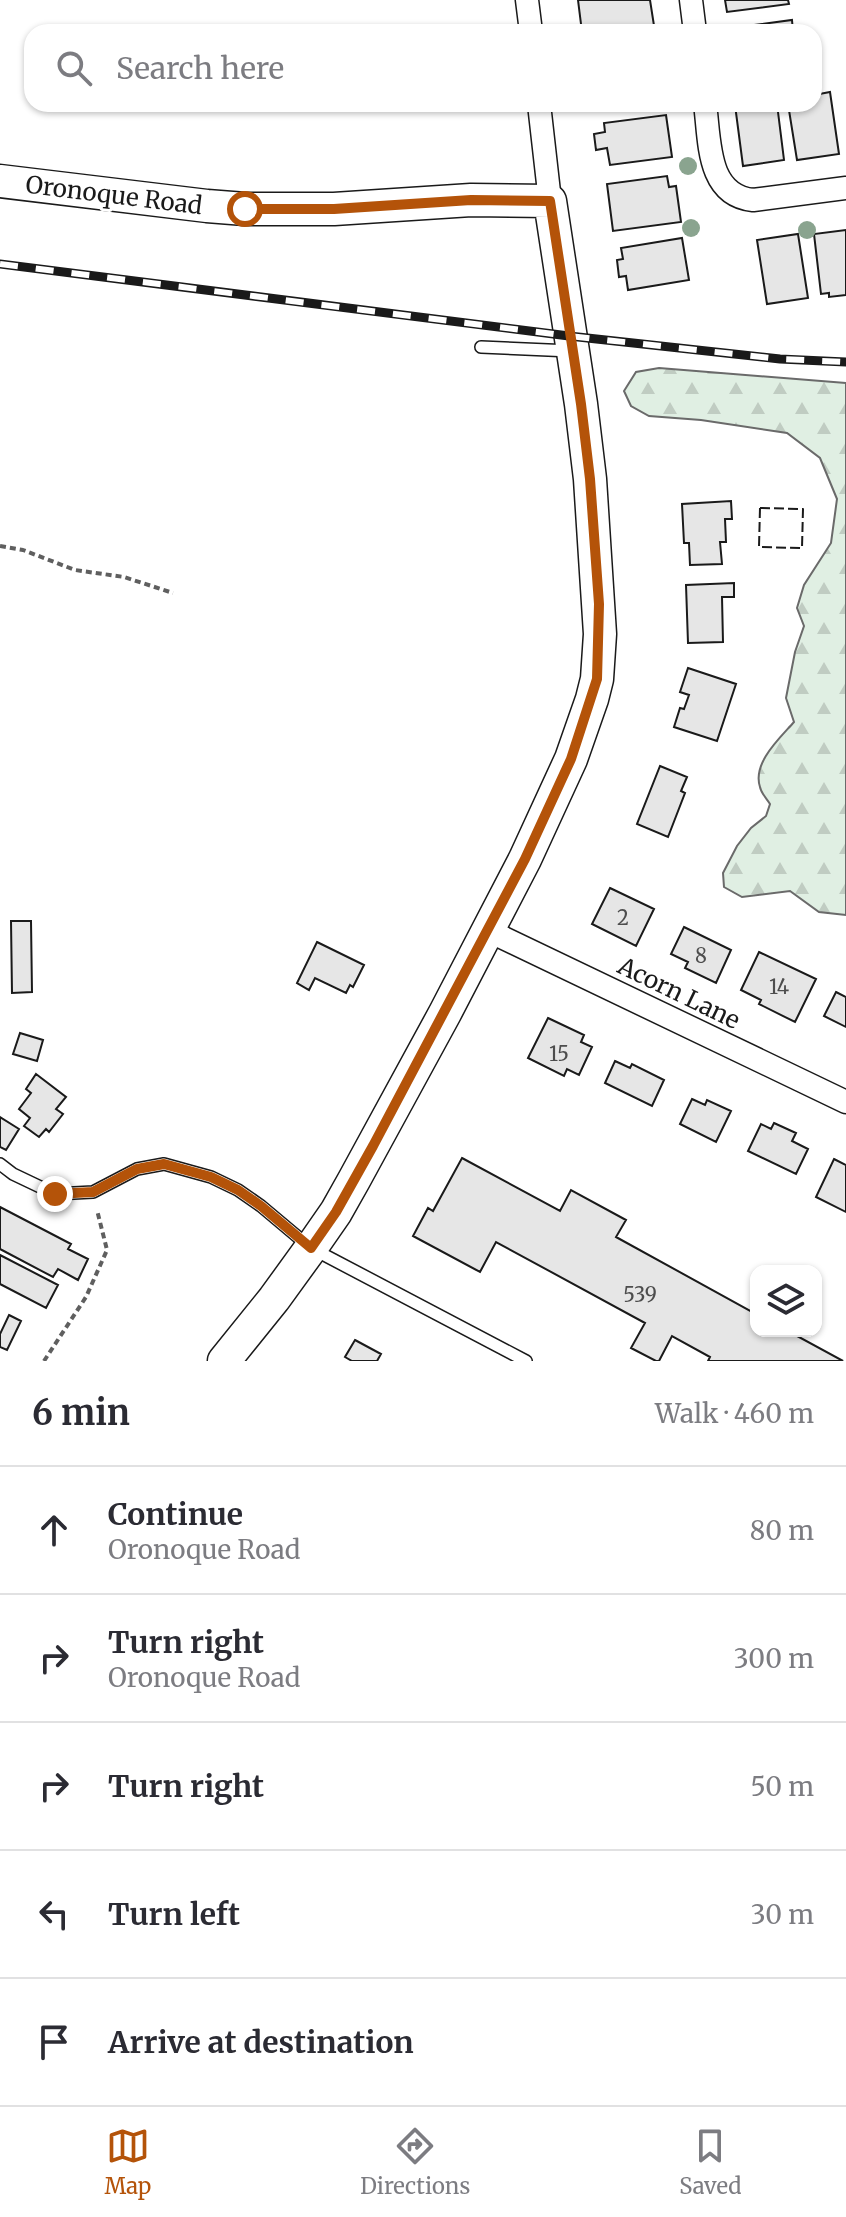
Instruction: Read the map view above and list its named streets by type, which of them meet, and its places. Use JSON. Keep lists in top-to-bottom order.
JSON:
{
  "streets": {
    "street": ["Oronoque Road", "Acorn Lane"]
  },
  "house_numbers": [
    "2",
    "8",
    "14",
    "15",
    "539"
  ],
  "page": {
    "search": "Search here",
    "heading": ["6 min", "Walk · 460 m"],
    "list": [
      ["Continue", "Oronoque Road", "80 m"],
      ["Turn right", "Oronoque Road", "300 m"],
      ["Turn right", "50 m"],
      ["Turn left", "30 m"],
      "Arrive at destination"
    ],
    "nav": ["Map", "Directions", "Saved"]
  }
}
